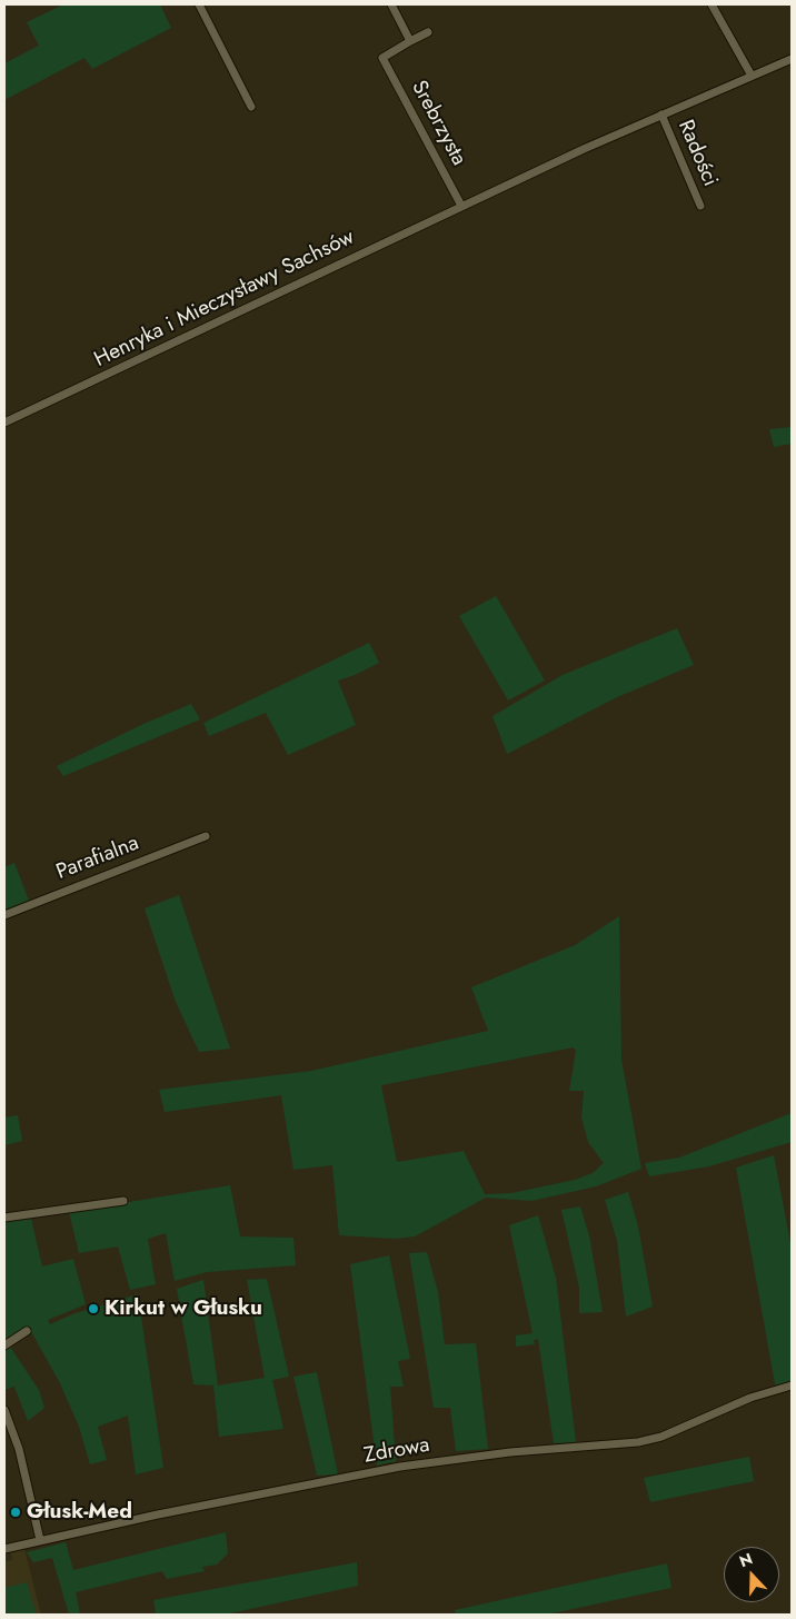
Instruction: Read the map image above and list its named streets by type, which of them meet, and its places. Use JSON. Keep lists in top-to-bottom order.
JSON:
{
  "streets": {
    "street": [
      "Srebrzysta",
      "Radości",
      "Henryka i Mieczysławy Sachsów",
      "Parafialna",
      "Zdrowa"
    ]
  },
  "crossings": [
    ["Srebrzysta", "Henryka i Mieczysławy Sachsów"],
    ["Radości", "Henryka i Mieczysławy Sachsów"]
  ],
  "places": ["Kirkut w Głusku", "Głusk-Med"],
  "north": "top"
}
